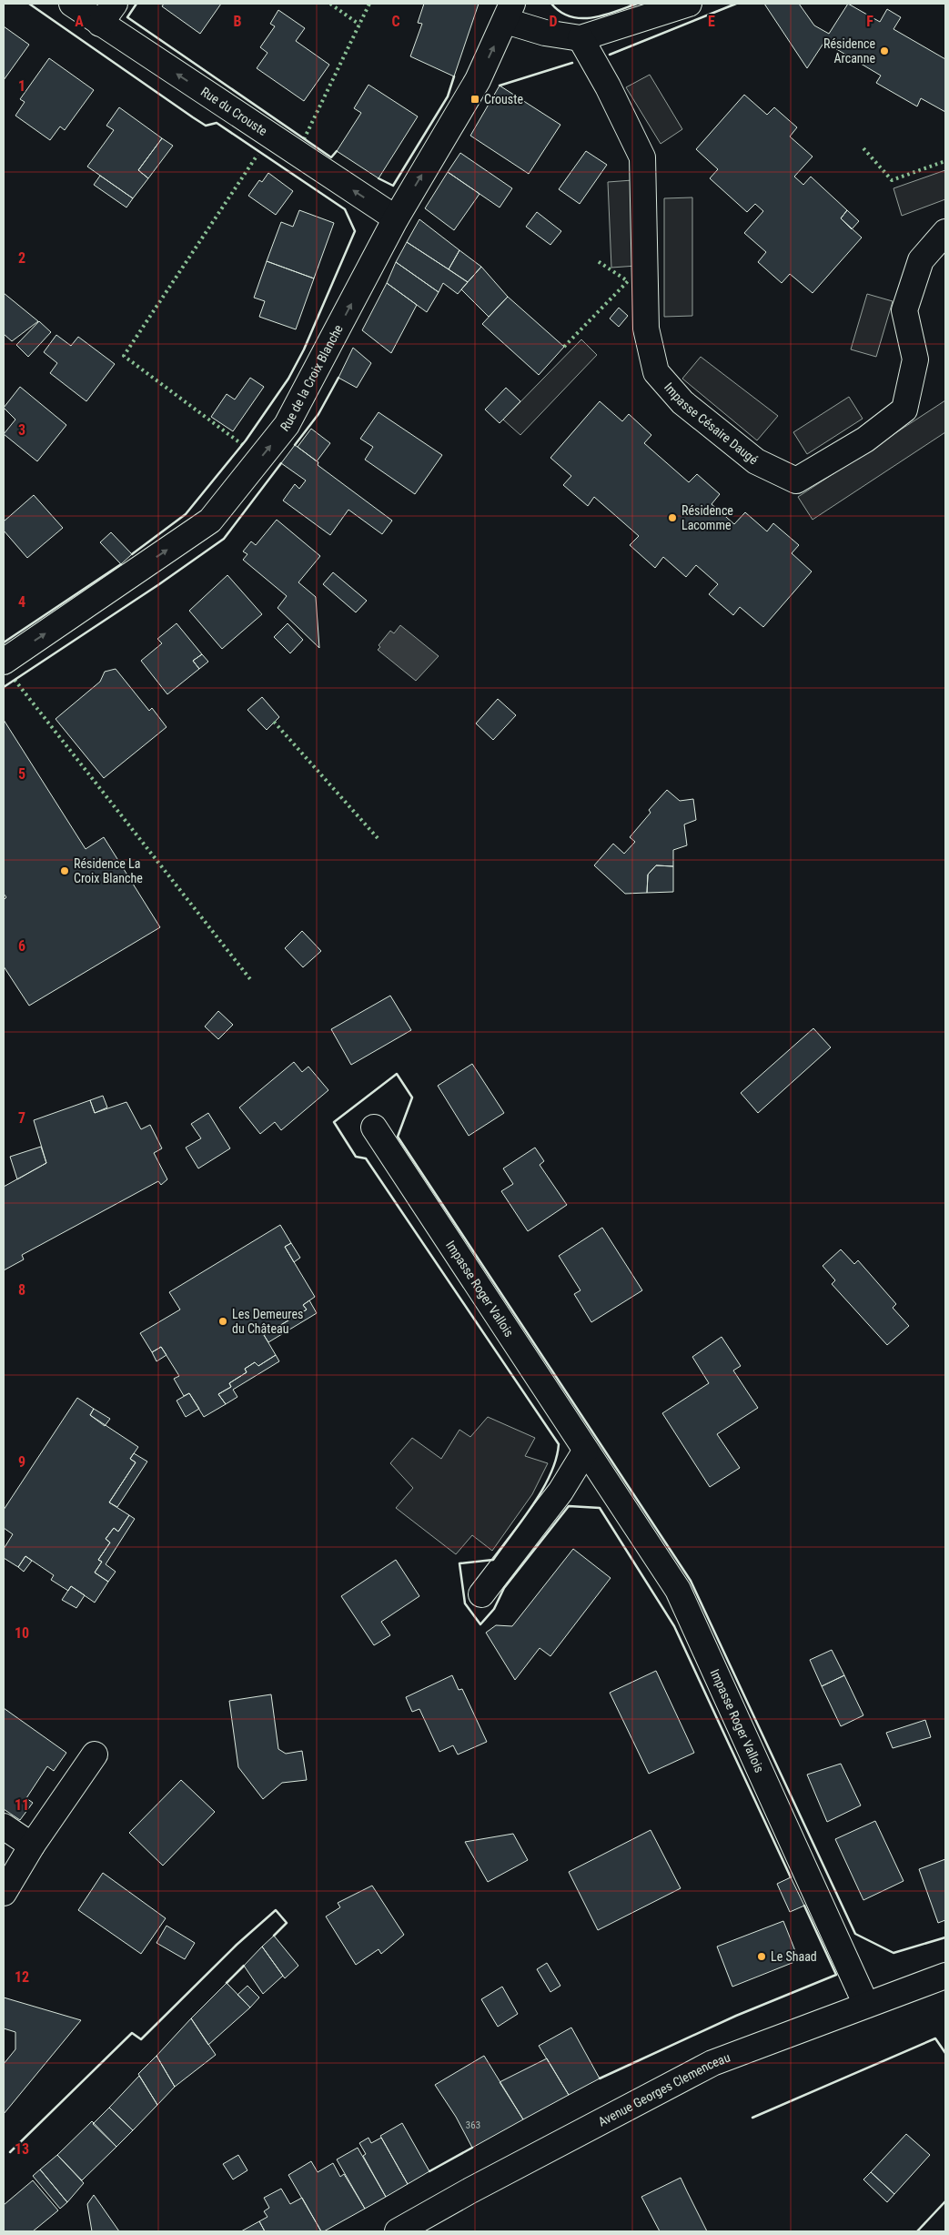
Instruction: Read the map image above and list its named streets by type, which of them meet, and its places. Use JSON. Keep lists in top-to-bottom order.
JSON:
{
  "streets": {
    "street": [
      "Rue du Crouste",
      "Rue de la Croix Blanche",
      "Impasse Césaire Daugé",
      "Impasse Roger Vallois",
      "Avenue Georges Clemenceau"
    ]
  },
  "crossings": [
    ["Rue du Crouste", "Rue de la Croix Blanche"],
    ["Impasse Roger Vallois", "Avenue Georges Clemenceau"]
  ],
  "one_way": ["Rue du Crouste", "Rue de la Croix Blanche"],
  "places": {
    "other": [
      "Résidence Arcanne",
      "Résidence Lacomme",
      "Résidence La Croix Blanche",
      "Les Demeures du Château",
      "Le Shaad"
    ],
    "transit": ["Crouste"]
  },
  "house_numbers": ["363"],
  "grid": {
    "columns": [
      "A",
      "B",
      "C",
      "D",
      "E",
      "F"
    ],
    "rows": [
      "1",
      "2",
      "3",
      "4",
      "5",
      "6",
      "7",
      "8",
      "9",
      "10",
      "11",
      "12",
      "13"
    ]
  }
}
